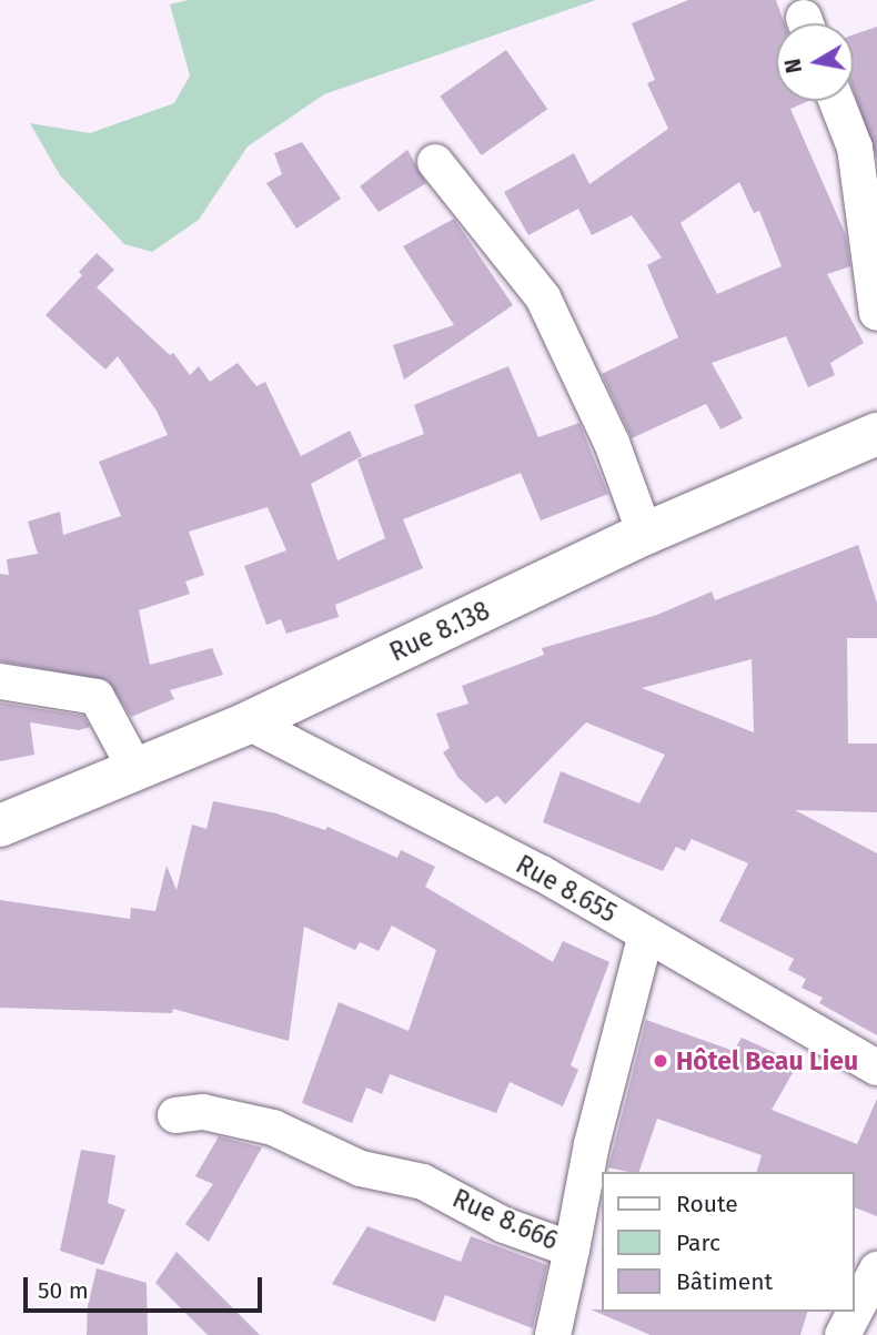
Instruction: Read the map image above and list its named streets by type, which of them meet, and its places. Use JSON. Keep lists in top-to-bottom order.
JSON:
{
  "streets": {
    "main road": ["Rue 8.138"],
    "street": ["Rue 8.655", "Rue 8.666"]
  },
  "crossings": [
    ["Rue 8.138", "Rue 8.655"],
    ["Rue 8.655", "Rue 8.666"]
  ],
  "places": ["Hôtel Beau Lieu"],
  "legend": ["Route", "Parc", "Bâtiment"],
  "scale_bar": "50 m",
  "north": "left"
}
